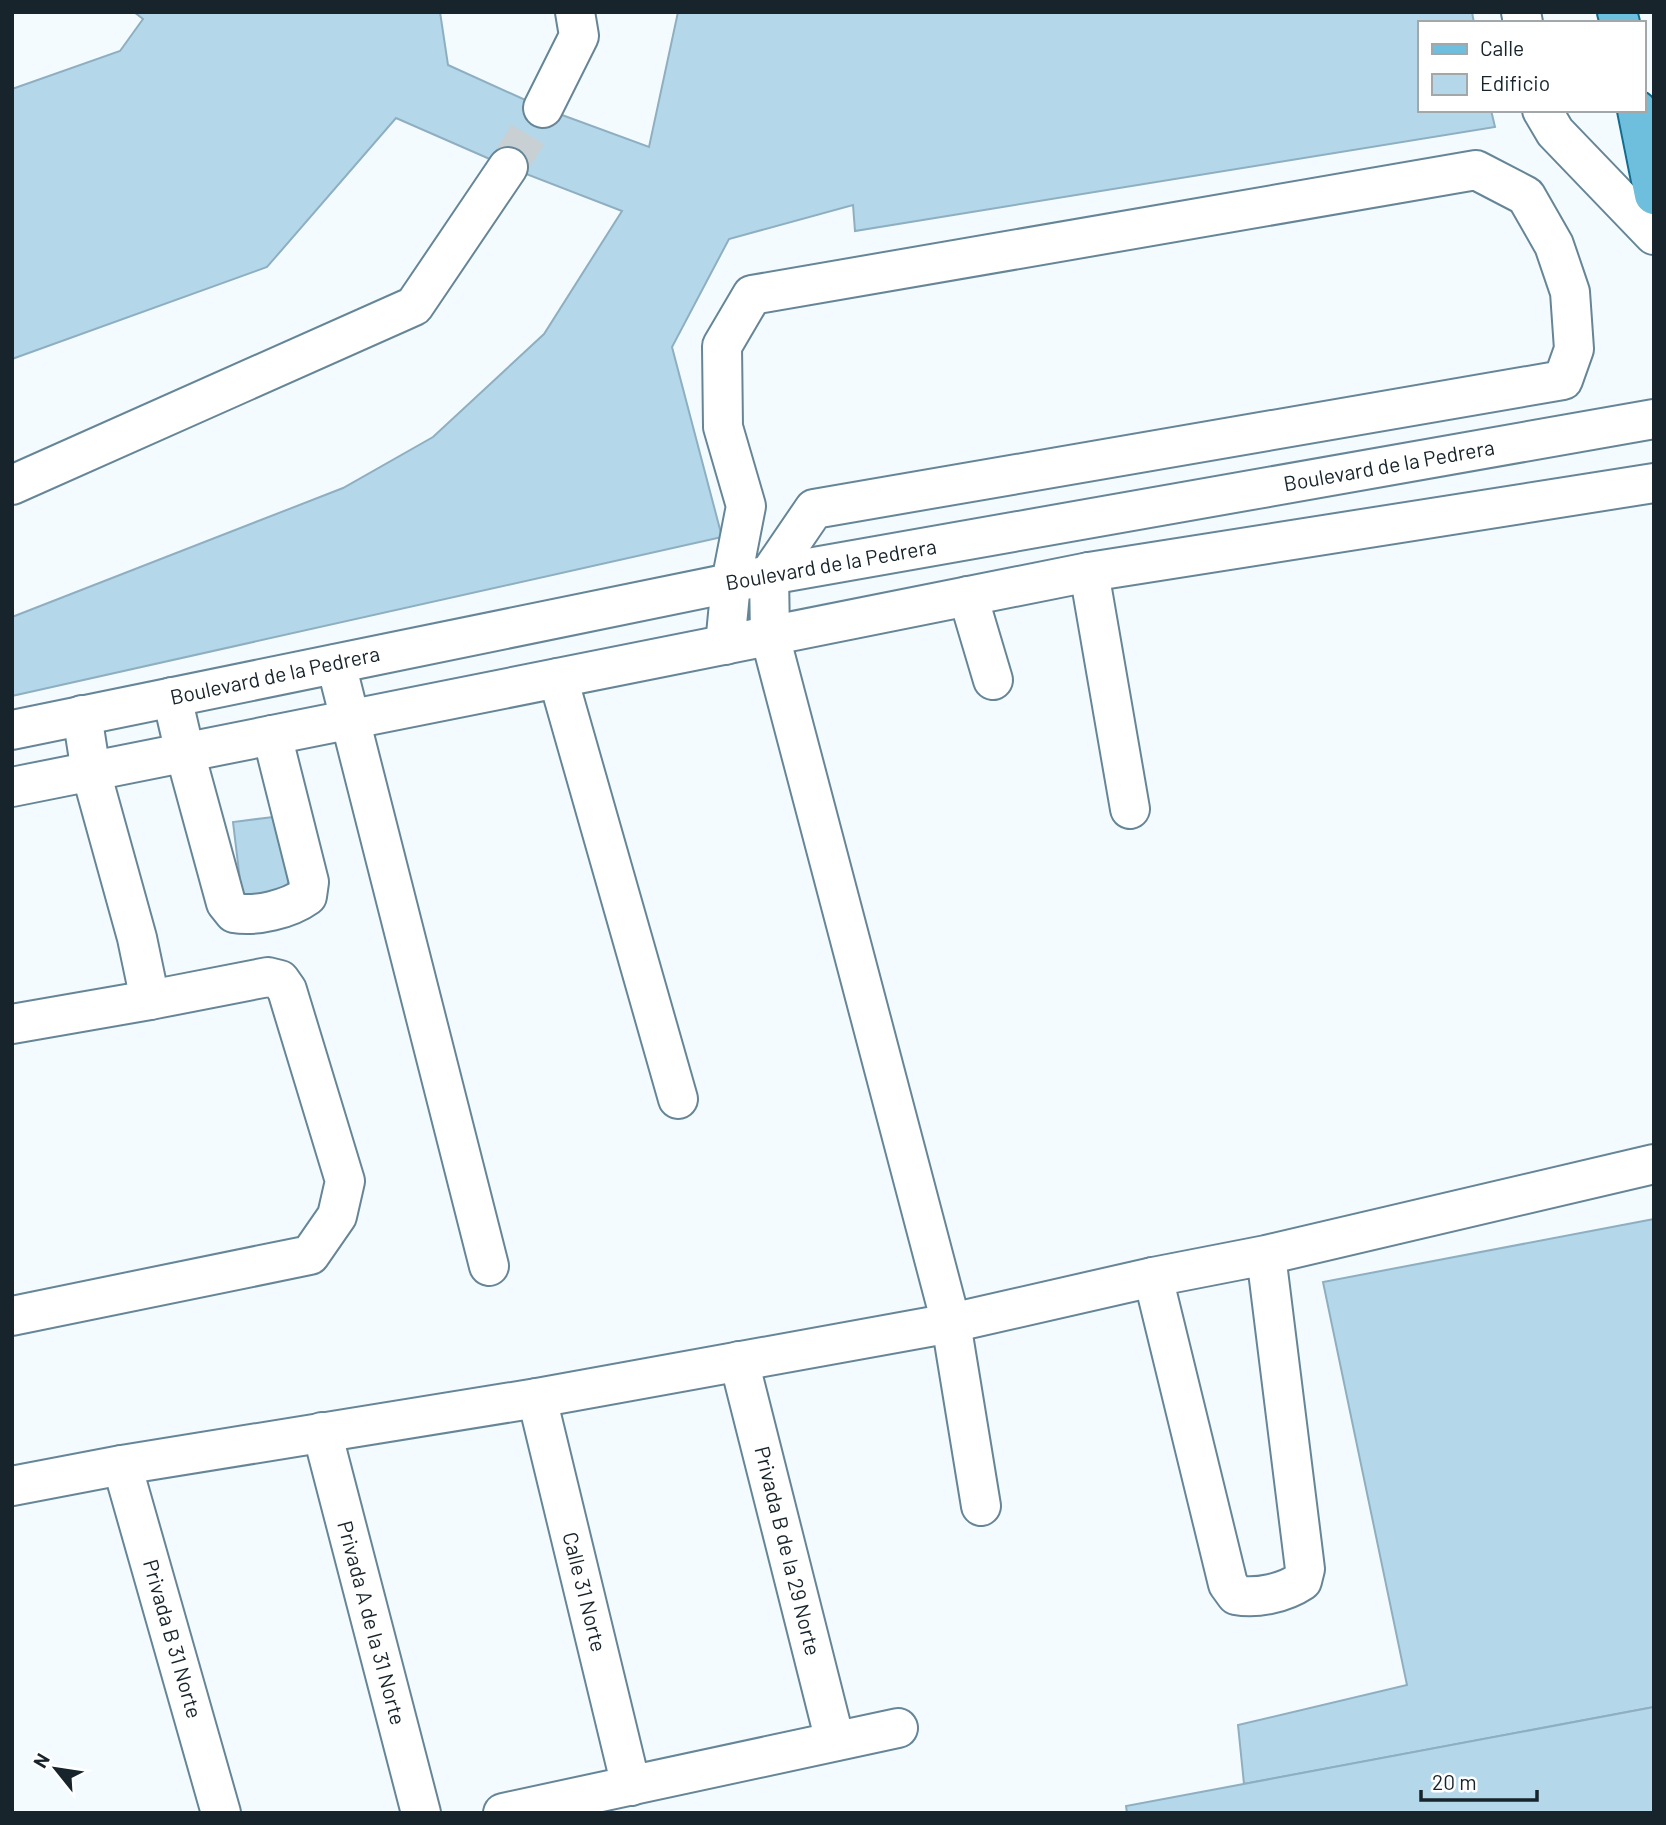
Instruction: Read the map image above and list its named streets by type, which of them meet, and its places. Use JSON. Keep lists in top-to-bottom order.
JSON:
{
  "streets": {
    "street": [
      "Boulevard de la Pedrera",
      "Privada B de la 29 Norte",
      "Calle 31 Norte",
      "Privada A de la 31 Norte",
      "Privada B 31 Norte"
    ]
  },
  "legend": ["Calle", "Edificio"],
  "scale_bar": "20 m",
  "north": "top left"
}
